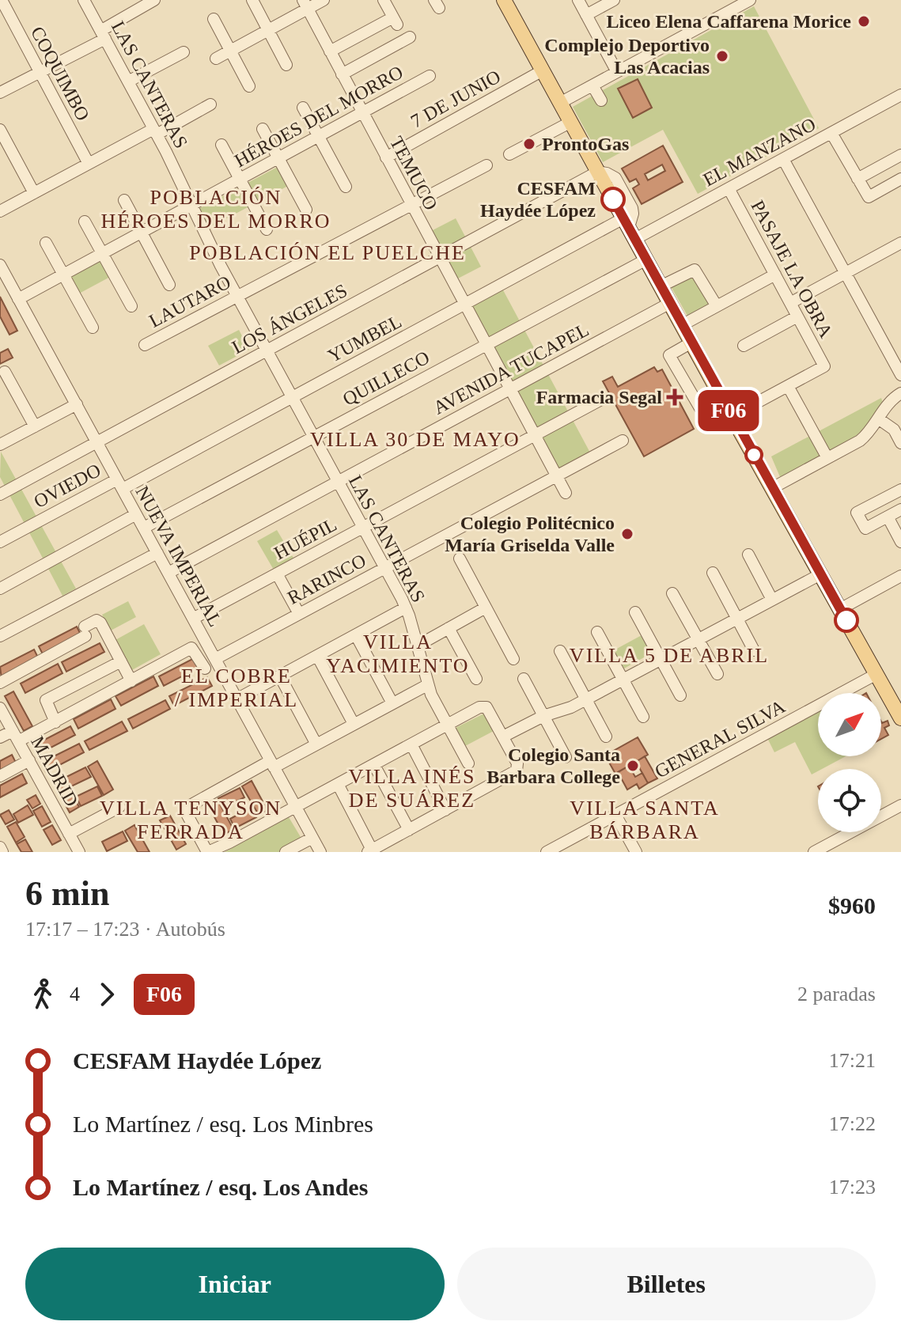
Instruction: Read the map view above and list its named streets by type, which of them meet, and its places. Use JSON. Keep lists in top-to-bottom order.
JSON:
{
  "streets": {
    "street": [
      "COQUIMBO",
      "LAS CANTERAS",
      "7 DE JUNIO",
      "HÉROES DEL MORRO",
      "EL MANZANO",
      "TEMUCO",
      "PASAJE LA OBRA",
      "LAUTARO",
      "LOS ÁNGELES",
      "YUMBEL",
      "AVENIDA TUCAPEL",
      "QUILLECO",
      "OVIEDO",
      "HUÉPIL",
      "NUEVA IMPERIAL",
      "RARINCO",
      "GENERAL SILVA",
      "MADRID"
    ]
  },
  "crossings": [
    ["LAS CANTERAS", "HÉROES DEL MORRO"],
    ["LAS CANTERAS", "LAUTARO"],
    ["LAS CANTERAS", "LOS ÁNGELES"],
    ["LAS CANTERAS", "YUMBEL"],
    ["LAS CANTERAS", "AVENIDA TUCAPEL"],
    ["LAS CANTERAS", "QUILLECO"],
    ["LAS CANTERAS", "HUÉPIL"],
    ["LAS CANTERAS", "RARINCO"],
    ["7 DE JUNIO", "TEMUCO"],
    ["HÉROES DEL MORRO", "TEMUCO"],
    ["EL MANZANO", "PASAJE LA OBRA"],
    ["EL MANZANO", "YUMBEL"],
    ["TEMUCO", "LAUTARO"],
    ["TEMUCO", "LOS ÁNGELES"],
    ["TEMUCO", "YUMBEL"],
    ["TEMUCO", "AVENIDA TUCAPEL"],
    ["TEMUCO", "QUILLECO"],
    ["TEMUCO", "HUÉPIL"],
    ["TEMUCO", "RARINCO"],
    ["LOS ÁNGELES", "NUEVA IMPERIAL"],
    ["YUMBEL", "OVIEDO"],
    ["YUMBEL", "NUEVA IMPERIAL"],
    ["AVENIDA TUCAPEL", "NUEVA IMPERIAL"],
    ["QUILLECO", "NUEVA IMPERIAL"],
    ["OVIEDO", "NUEVA IMPERIAL"],
    ["HUÉPIL", "NUEVA IMPERIAL"],
    ["NUEVA IMPERIAL", "RARINCO"]
  ],
  "districts": [
    "POBLACIÓN HÉROES DEL MORRO",
    "POBLACIÓN EL PUELCHE",
    "VILLA 30 DE MAYO",
    "VILLA YACIMIENTO",
    "VILLA 5 DE ABRIL",
    "EL COBRE / IMPERIAL",
    "VILLA INÉS DE SUÁREZ",
    "VILLA TENYSON FERRADA",
    "VILLA SANTA BÁRBARA"
  ],
  "places": {
    "other": [
      "Liceo Elena Caffarena Morice",
      "Complejo Deportivo Las Acacias",
      "ProntoGas",
      "CESFAM Haydée López",
      "Colegio Politécnico María Griselda Valle",
      "Colegio Santa Barbara College"
    ],
    "health": ["Farmacia Segal"]
  },
  "lines": ["bus line F06"],
  "north": "top right",
  "page": {
    "on_map": "F06",
    "heading": ["6 min", "17:17 – 17:23 · Autobús", "$960"],
    "legs": ["4", "F06", "2 paradas"],
    "list": [
      {
        "name": "CESFAM Haydée López",
        "value": "17:21"
      },
      {
        "name": "Lo Martínez / esq. Los Minbres",
        "value": "17:22"
      },
      {
        "name": "Lo Martínez / esq. Los Andes",
        "value": "17:23"
      }
    ],
    "buttons": ["Iniciar", "Billetes"]
  }
}
